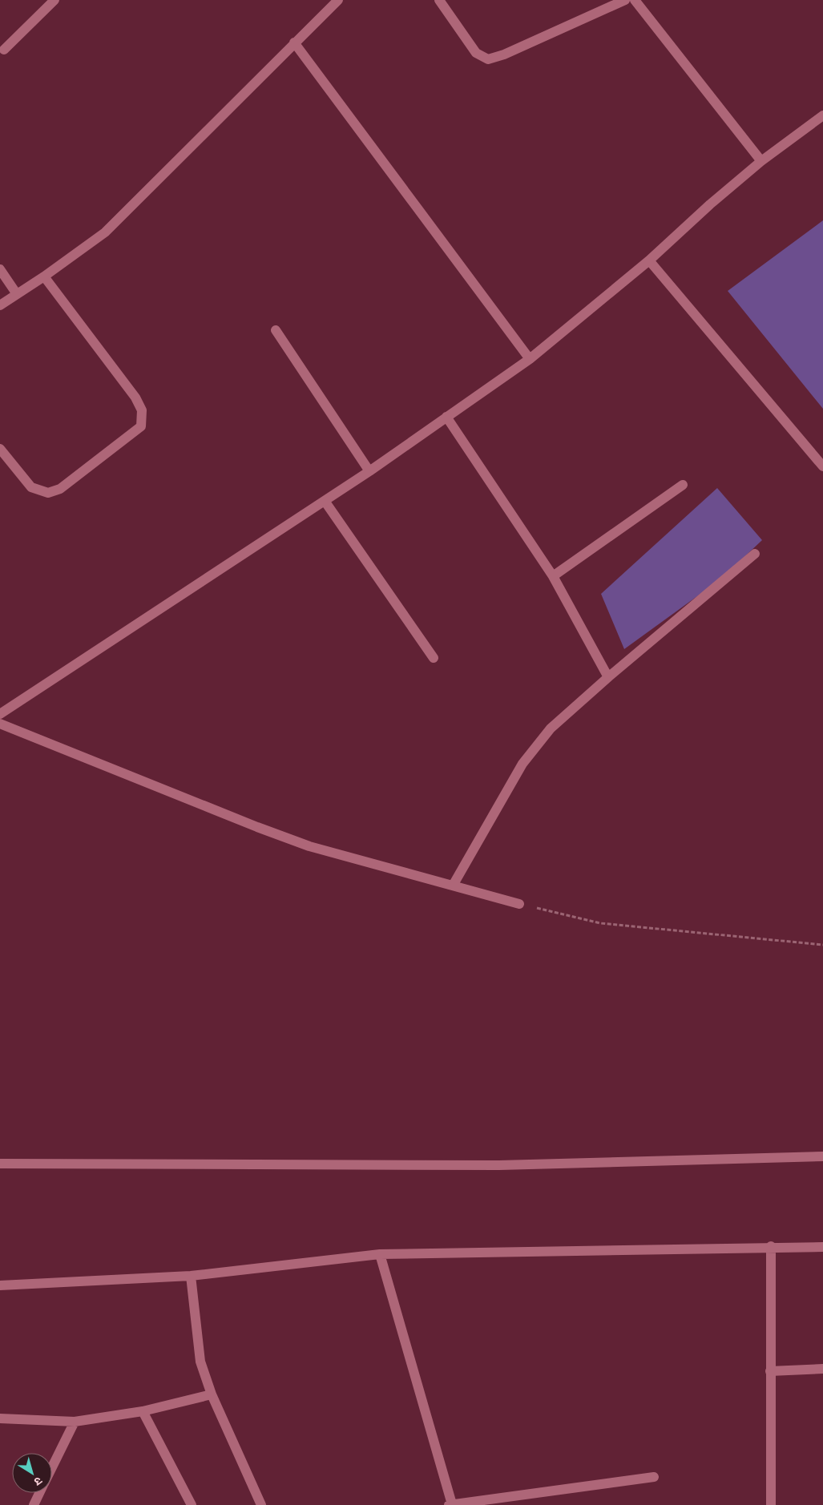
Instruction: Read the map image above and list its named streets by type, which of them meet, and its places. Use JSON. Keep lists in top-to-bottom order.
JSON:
{
  "north": "bottom right"
}
